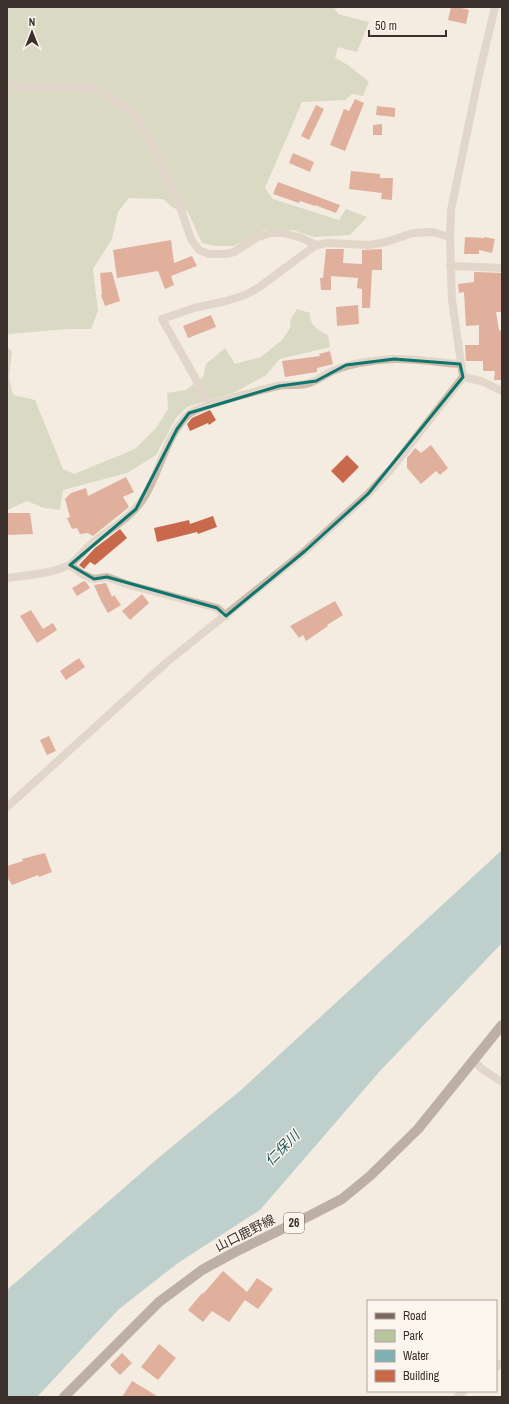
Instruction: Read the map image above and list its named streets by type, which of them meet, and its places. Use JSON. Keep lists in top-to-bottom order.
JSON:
{
  "streets": {
    "main road": ["26", "山口鹿野線"]
  },
  "water": ["仁保川"],
  "legend": [
    "Road",
    "Park",
    "Water",
    "Building"
  ],
  "scale_bar": "50 m",
  "north": "top"
}
